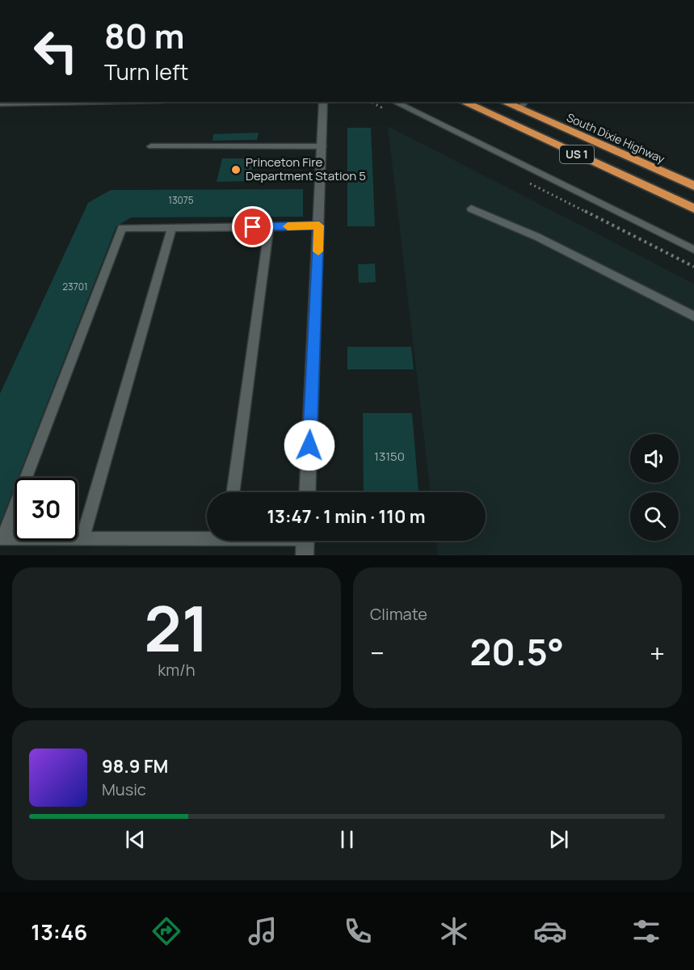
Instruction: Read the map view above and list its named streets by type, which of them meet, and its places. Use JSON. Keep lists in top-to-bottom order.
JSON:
{
  "streets": {
    "highway": ["South Dixie Highway", "US 1"]
  },
  "places": ["Princeton Fire Department Station 5"],
  "house_numbers": ["13075", "23701", "13150"],
  "page": {
    "turn": ["80 m", "Turn left"],
    "limit": "30",
    "trip": "13:47 · 1 min · 110 m",
    "tile": [
      ["21", "km/h"],
      "Climate"
    ],
    "heat": ["−", "20.5°", "+"],
    "song": ["98.9 FM", "Music"],
    "tabs": "13:46"
  }
}
